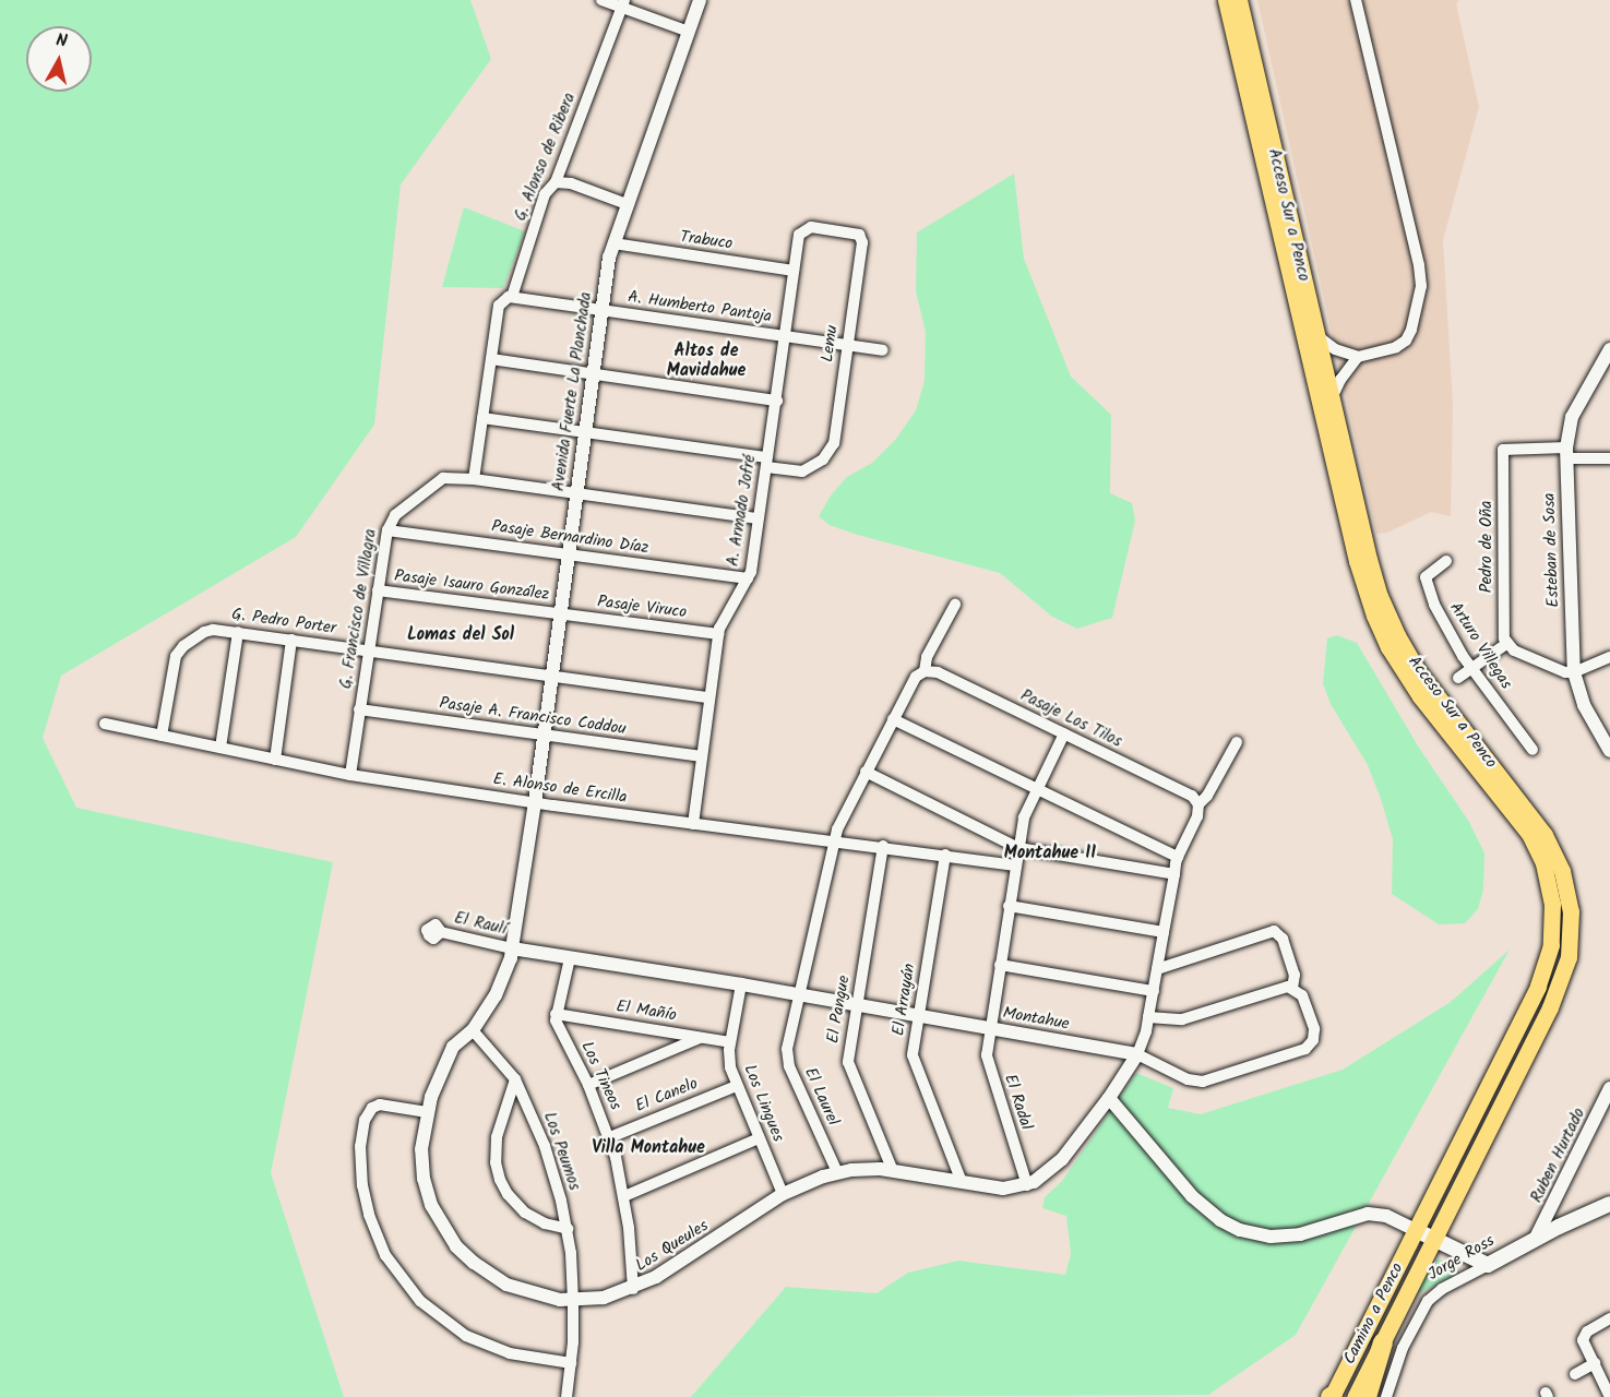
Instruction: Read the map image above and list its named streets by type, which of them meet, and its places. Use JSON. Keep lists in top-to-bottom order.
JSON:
{
  "streets": {
    "main road": ["Acceso Sur a Penco", "Jorge Ross", "Camino a Penco"],
    "street": [
      "G. Alonso de Ribera",
      "Trabuco",
      "A. Humberto Pantoja",
      "Lemu",
      "Avenida Fuerte La Planchada",
      "A. Armado Jofré",
      "Pasaje Bernardino Díaz",
      "Pedro de Oña",
      "Esteban de Sosa",
      "Pasaje Isauro González",
      "Pasaje Viruco",
      "G. Francisco de Villagra",
      "G. Pedro Porter",
      "Arturo Villegas",
      "Pasaje A. Francisco Coddou",
      "Pasaje Los Tilos",
      "E. Alonso de Ercilla",
      "El Raulí",
      "El Arrayán",
      "El Pangue",
      "El Mañío",
      "Montahue",
      "Los Tineos",
      "El Canelo",
      "El Laurel",
      "El Radal",
      "Los Lingues",
      "Los Peumos",
      "Ruben Hurtado",
      "Los Queules"
    ]
  },
  "crossings": [
    ["G. Alonso de Ribera", "A. Humberto Pantoja"],
    ["G. Alonso de Ribera", "Lemu"],
    ["G. Alonso de Ribera", "G. Francisco de Villagra"],
    ["Acceso Sur a Penco", "Camino a Penco"],
    ["Trabuco", "Avenida Fuerte La Planchada"],
    ["Trabuco", "A. Armado Jofré"],
    ["A. Humberto Pantoja", "Lemu"],
    ["A. Humberto Pantoja", "Avenida Fuerte La Planchada"],
    ["A. Humberto Pantoja", "A. Armado Jofré"],
    ["Lemu", "Avenida Fuerte La Planchada"],
    ["Lemu", "A. Armado Jofré"],
    ["Avenida Fuerte La Planchada", "Pasaje Bernardino Díaz"],
    ["Avenida Fuerte La Planchada", "Pasaje Isauro González"],
    ["Avenida Fuerte La Planchada", "Pasaje Viruco"],
    ["Avenida Fuerte La Planchada", "G. Francisco de Villagra"],
    ["Avenida Fuerte La Planchada", "G. Pedro Porter"],
    ["Avenida Fuerte La Planchada", "Pasaje A. Francisco Coddou"],
    ["Avenida Fuerte La Planchada", "E. Alonso de Ercilla"],
    ["Avenida Fuerte La Planchada", "Los Queules"],
    ["A. Armado Jofré", "Pasaje Bernardino Díaz"],
    ["A. Armado Jofré", "Pasaje Viruco"],
    ["A. Armado Jofré", "G. Francisco de Villagra"],
    ["A. Armado Jofré", "G. Pedro Porter"],
    ["A. Armado Jofré", "Pasaje A. Francisco Coddou"],
    ["A. Armado Jofré", "E. Alonso de Ercilla"],
    ["Pasaje Bernardino Díaz", "G. Francisco de Villagra"],
    ["Pedro de Oña", "Esteban de Sosa"],
    ["Pasaje Isauro González", "Pasaje Viruco"],
    ["Pasaje Isauro González", "G. Francisco de Villagra"],
    ["G. Francisco de Villagra", "G. Pedro Porter"],
    ["G. Francisco de Villagra", "Pasaje A. Francisco Coddou"],
    ["G. Francisco de Villagra", "E. Alonso de Ercilla"],
    ["G. Pedro Porter", "E. Alonso de Ercilla"],
    ["Pasaje Los Tilos", "El Laurel"],
    ["Pasaje Los Tilos", "El Radal"],
    ["E. Alonso de Ercilla", "El Arrayán"],
    ["E. Alonso de Ercilla", "El Pangue"],
    ["E. Alonso de Ercilla", "El Laurel"],
    ["E. Alonso de Ercilla", "El Radal"],
    ["E. Alonso de Ercilla", "Los Queules"],
    ["El Raulí", "Montahue"],
    ["El Raulí", "Los Queules"],
    ["El Arrayán", "Montahue"],
    ["El Arrayán", "Los Queules"],
    ["El Pangue", "Montahue"],
    ["El Pangue", "Los Queules"],
    ["El Mañío", "Los Tineos"],
    ["El Mañío", "Los Lingues"],
    ["Montahue", "El Laurel"],
    ["Montahue", "El Radal"],
    ["Montahue", "Los Lingues"],
    ["Montahue", "Los Queules"],
    ["Los Tineos", "El Canelo"],
    ["Los Tineos", "Los Queules"],
    ["El Canelo", "Los Lingues"],
    ["El Laurel", "Los Queules"],
    ["El Radal", "Los Queules"],
    ["Los Lingues", "Los Queules"],
    ["Los Peumos", "Los Queules"],
    ["Ruben Hurtado", "Jorge Ross"]
  ],
  "districts": [
    "Altos de Mavidahue",
    "Lomas del Sol",
    "Montahue II",
    "Villa Montahue"
  ],
  "north": "top"
}
